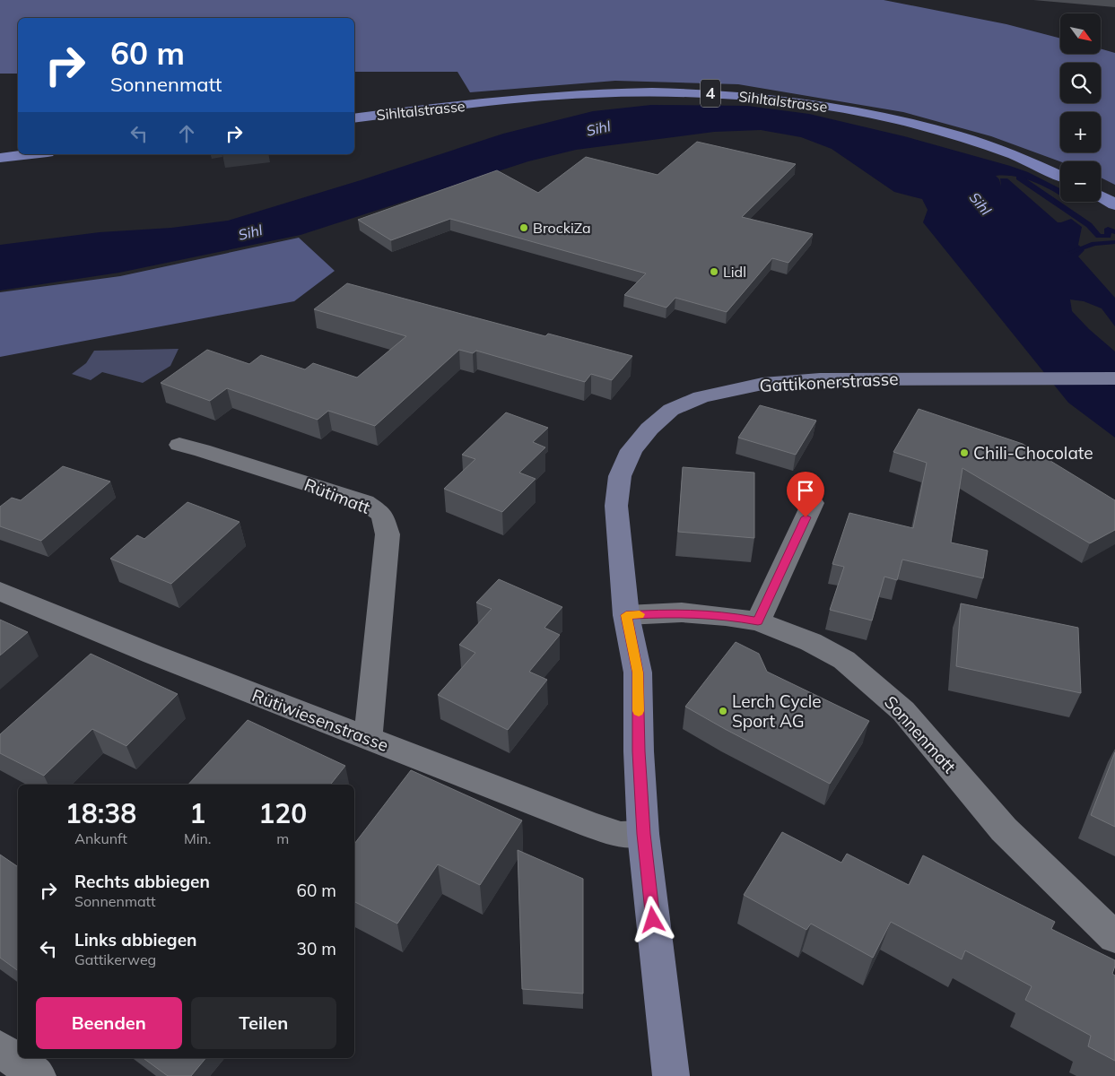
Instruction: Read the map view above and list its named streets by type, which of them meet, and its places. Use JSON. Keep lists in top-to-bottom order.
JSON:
{
  "streets": {
    "main road": ["4", "Sihltalstrasse", "Gattikonerstrasse"],
    "street": ["Rütimatt", "Rütiwiesenstrasse", "Sonnenmatt"]
  },
  "crossings": [
    ["Gattikonerstrasse", "Rütiwiesenstrasse"],
    ["Gattikonerstrasse", "Sonnenmatt"],
    ["Rütimatt", "Rütiwiesenstrasse"]
  ],
  "water": ["Sihl"],
  "places": [
    "BrockiZa",
    "Lidl",
    "Chili-Chocolate",
    "Lerch Cycle Sport AG"
  ],
  "north": "bottom right",
  "page": {
    "map_buttons": ["+", "−"],
    "turn": ["60 m", "Sonnenmatt"],
    "eta": [
      "18:38",
      "Ankunft",
      "1",
      "Min.",
      "120",
      "m"
    ],
    "list": [
      {
        "name": "Rechts abbiegen",
        "note": "Sonnenmatt",
        "value": "60 m"
      },
      {
        "name": "Links abbiegen",
        "note": "Gattikerweg",
        "value": "30 m"
      }
    ],
    "buttons": ["Beenden", "Teilen"]
  }
}
